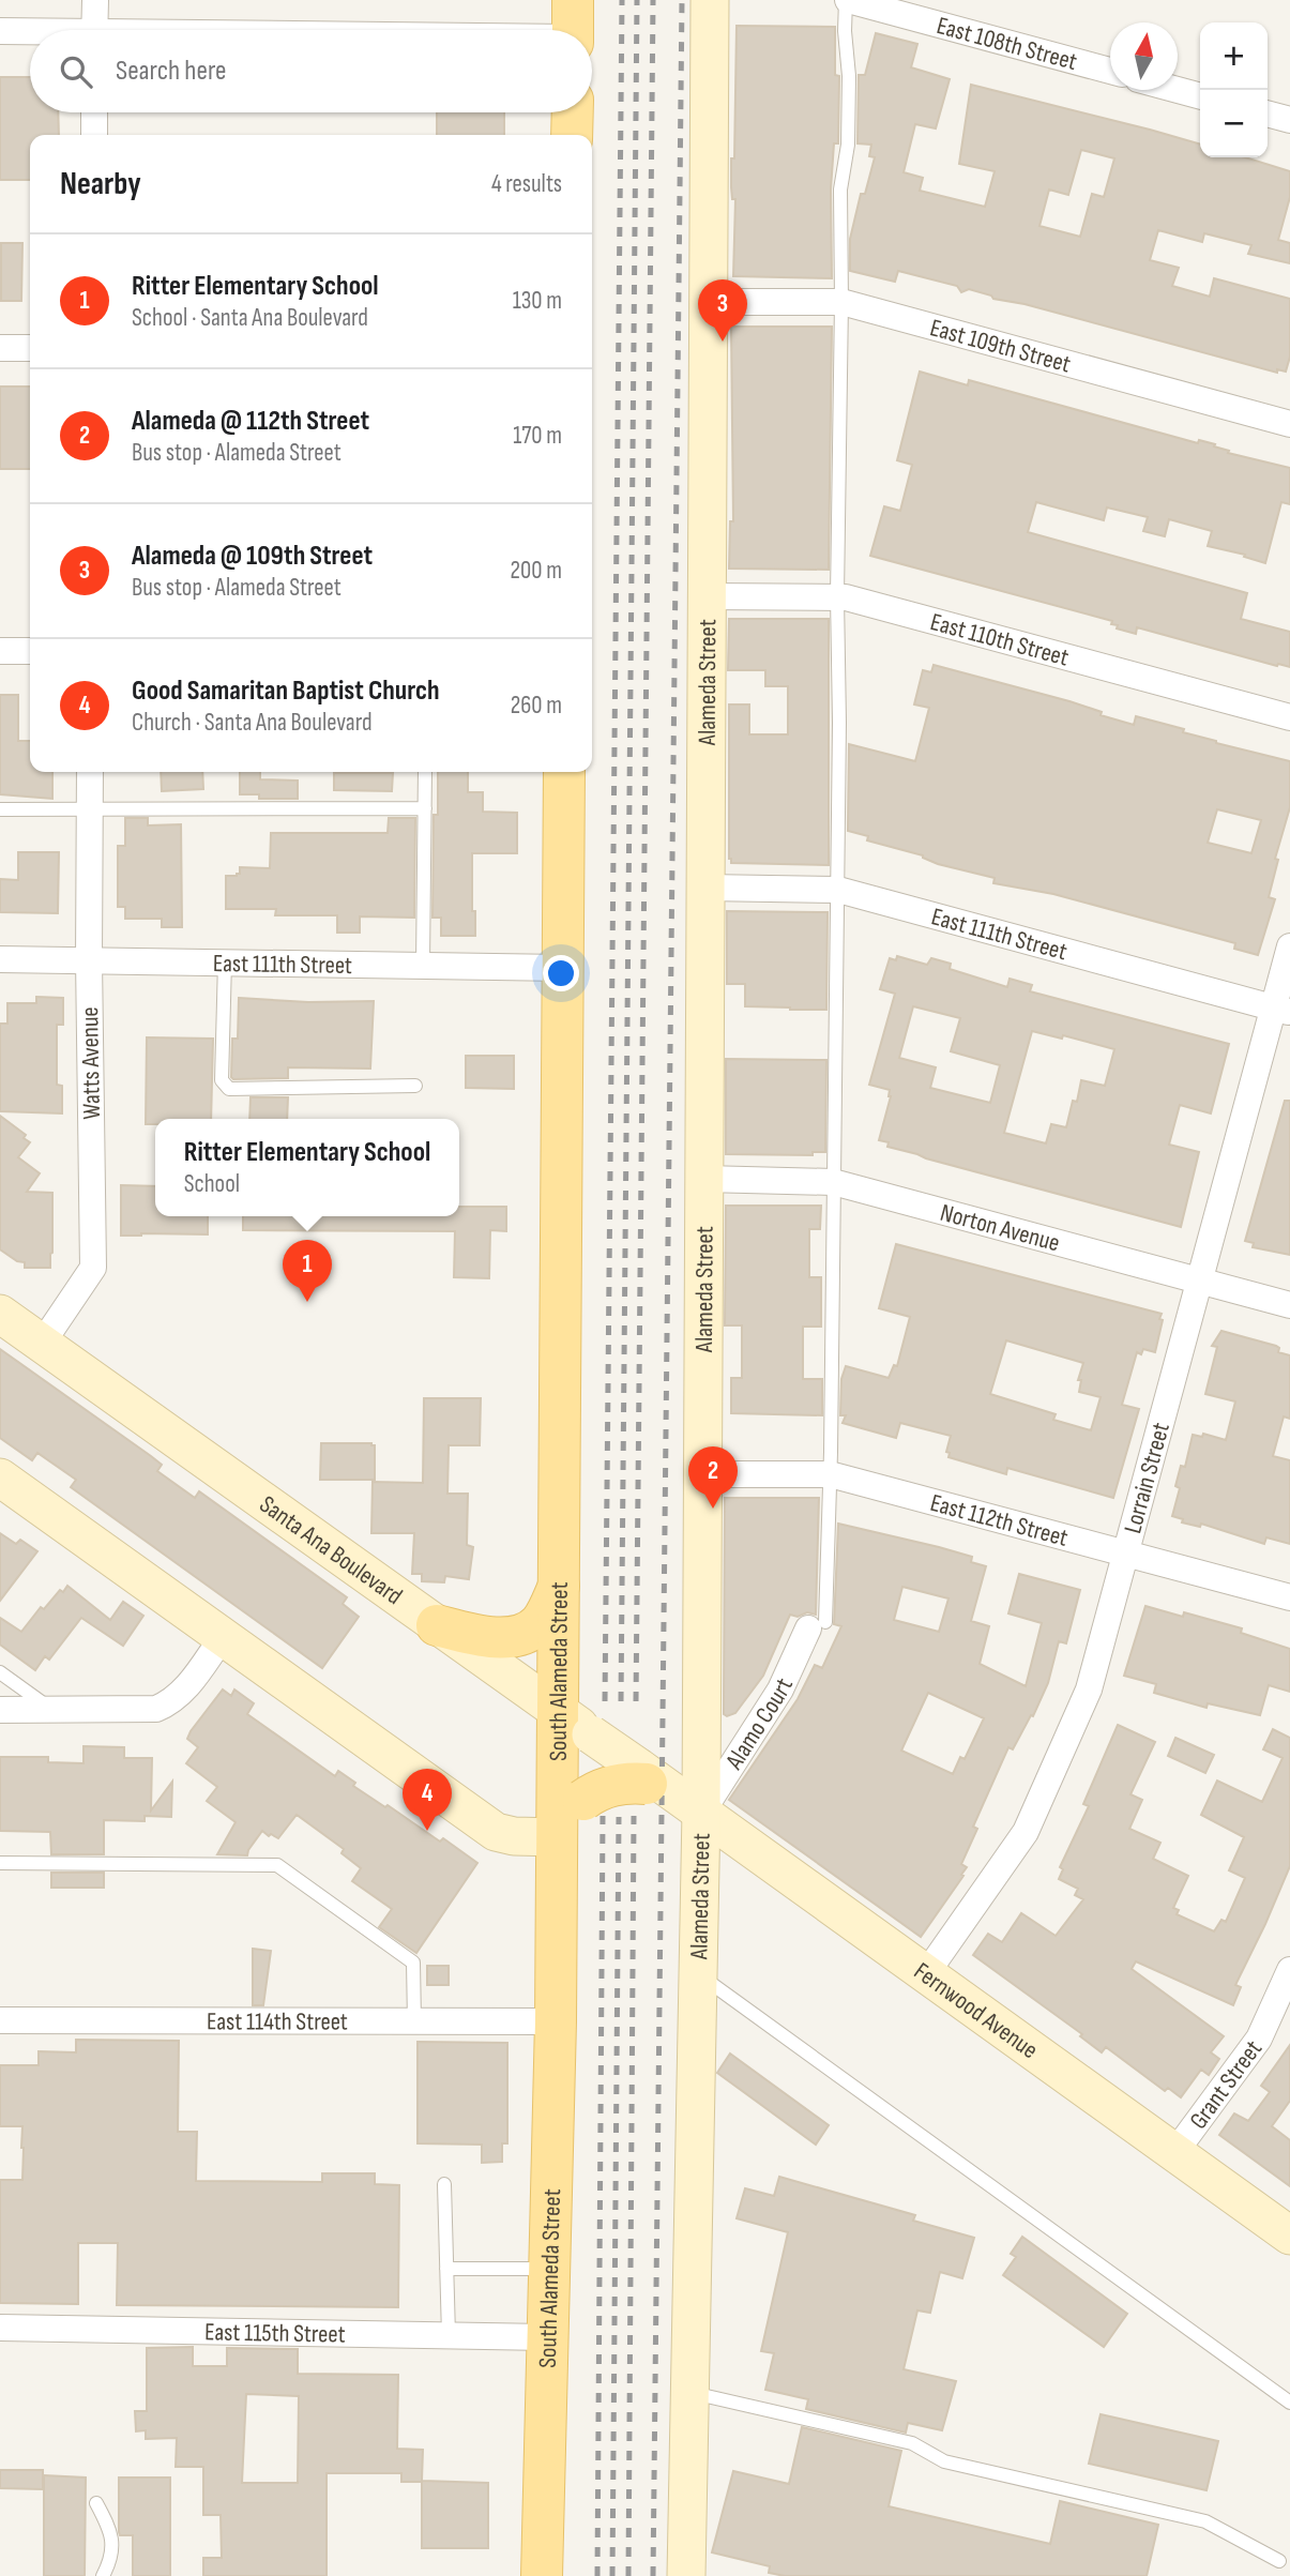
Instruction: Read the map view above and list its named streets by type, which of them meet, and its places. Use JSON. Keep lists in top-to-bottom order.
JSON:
{
  "streets": {
    "main road": ["South Alameda Street"],
    "street": [
      "East 108th Street",
      "East 109th Street",
      "East 110th Street",
      "Alameda Street",
      "East 111th Street",
      "Watts Avenue",
      "Norton Avenue",
      "Lorrain Street",
      "East 112th Street",
      "Santa Ana Boulevard",
      "Alamo Court",
      "Fernwood Avenue",
      "East 114th Street",
      "Grant Street",
      "East 115th Street"
    ]
  },
  "crossings": [
    ["East 109th Street", "Alameda Street"],
    ["East 110th Street", "Alameda Street"],
    ["Alameda Street", "East 111th Street"],
    ["Alameda Street", "Norton Avenue"],
    ["Alameda Street", "East 112th Street"],
    ["Alameda Street", "Alamo Court"],
    ["Alameda Street", "Fernwood Avenue"],
    ["East 111th Street", "Watts Avenue"],
    ["East 111th Street", "Lorrain Street"],
    ["East 111th Street", "South Alameda Street"],
    ["Watts Avenue", "Santa Ana Boulevard"],
    ["Norton Avenue", "Lorrain Street"],
    ["Lorrain Street", "East 112th Street"],
    ["Lorrain Street", "Fernwood Avenue"],
    ["Santa Ana Boulevard", "South Alameda Street"],
    ["Santa Ana Boulevard", "Fernwood Avenue"],
    ["South Alameda Street", "East 114th Street"],
    ["South Alameda Street", "East 115th Street"],
    ["Alamo Court", "Fernwood Avenue"],
    ["Fernwood Avenue", "Grant Street"]
  ],
  "north": "top",
  "page": {
    "map_buttons": ["+", "−"],
    "search": "Search here",
    "heading": ["Nearby", "4 results"],
    "list": [
      {
        "mark": "1",
        "name": "Ritter Elementary School",
        "note": "School · Santa Ana Boulevard",
        "value": "130 m"
      },
      {
        "mark": "2",
        "name": "Alameda @ 112th Street",
        "note": "Bus stop · Alameda Street",
        "value": "170 m"
      },
      {
        "mark": "3",
        "name": "Alameda @ 109th Street",
        "note": "Bus stop · Alameda Street",
        "value": "200 m"
      },
      {
        "mark": "4",
        "name": "Good Samaritan Baptist Church",
        "note": "Church · Santa Ana Boulevard",
        "value": "260 m"
      }
    ],
    "pins": [
      "3",
      "1",
      "2",
      "4"
    ],
    "popup": ["Ritter Elementary School", "School"]
  }
}
